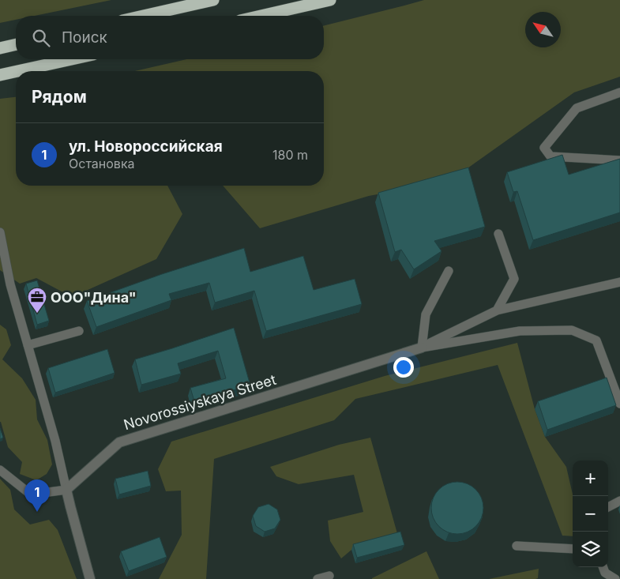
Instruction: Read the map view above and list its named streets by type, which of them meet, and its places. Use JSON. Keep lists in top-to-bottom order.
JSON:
{
  "streets": {
    "street": ["Novorossiyskaya Street"]
  },
  "places": {
    "office": ["ООО\"Дина\""]
  },
  "north": "top left",
  "page": {
    "search": "Поиск",
    "heading": "Рядом",
    "list": [
      {
        "mark": "1",
        "name": "ул. Новороссийская",
        "note": "Остановка",
        "value": "180 m"
      }
    ],
    "map_buttons": ["+", "−"],
    "pins": "1"
  }
}
